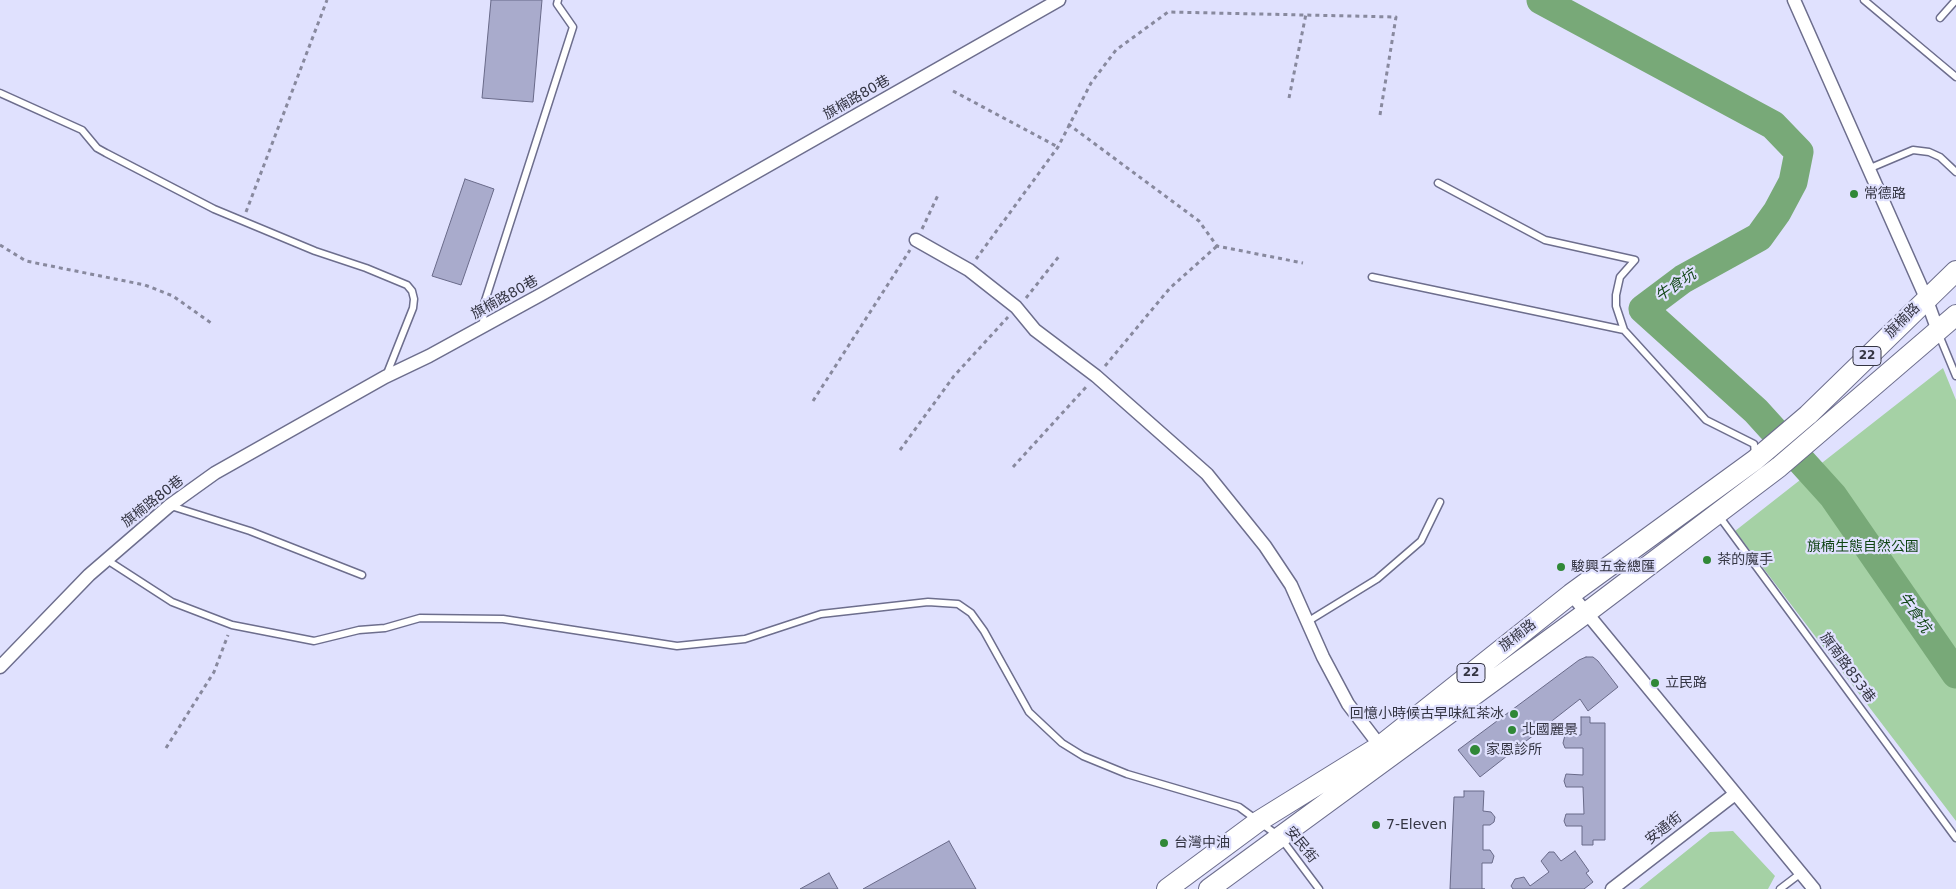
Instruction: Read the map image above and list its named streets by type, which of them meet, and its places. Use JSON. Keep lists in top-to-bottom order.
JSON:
{
  "streets": {
    "main road": ["旗楠路", "22"],
    "street": ["旗楠路80巷", "安通街"],
    "lane": ["旗南路853巷", "安民街"]
  },
  "crossings": [
    ["旗楠路80巷", "安民街"],
    ["旗楠路", "旗南路853巷"],
    ["旗楠路", "安民街"]
  ],
  "water": ["牛食坑"],
  "parks": ["旗楠生態自然公園"],
  "places": [
    "常德路",
    "茶的魔手",
    "駿興五金總匯",
    "立民路",
    "回憶小時候古早味紅茶冰",
    "北國麗景",
    "家恩診所",
    "7-Eleven",
    "台灣中油"
  ]
}
